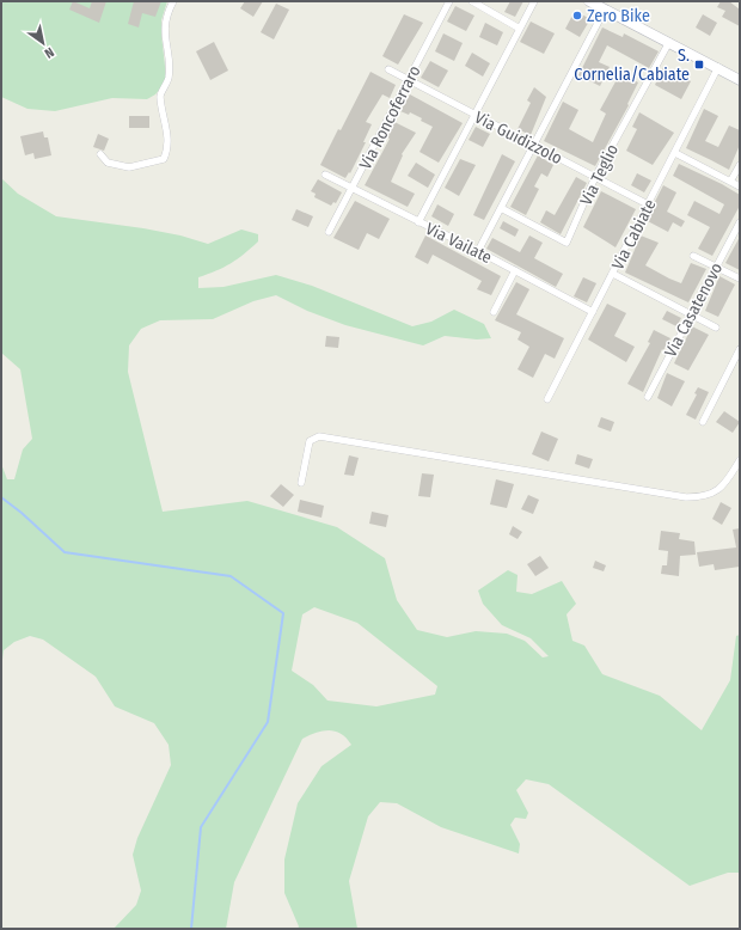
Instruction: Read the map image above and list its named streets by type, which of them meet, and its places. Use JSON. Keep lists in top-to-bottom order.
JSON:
{
  "streets": {
    "street": [
      "Via Roncoferraro",
      "Via Guidizzolo",
      "Via Teglio",
      "Via Cabiate",
      "Via Vailate",
      "Via Casatenovo"
    ]
  },
  "crossings": [
    ["Via Roncoferraro", "Via Guidizzolo"],
    ["Via Roncoferraro", "Via Vailate"],
    ["Via Guidizzolo", "Via Teglio"],
    ["Via Guidizzolo", "Via Cabiate"],
    ["Via Cabiate", "Via Vailate"]
  ],
  "places": {
    "other": ["Zero Bike"],
    "transit": ["S. Cornelia/Cabiate"]
  },
  "north": "bottom right"
}
